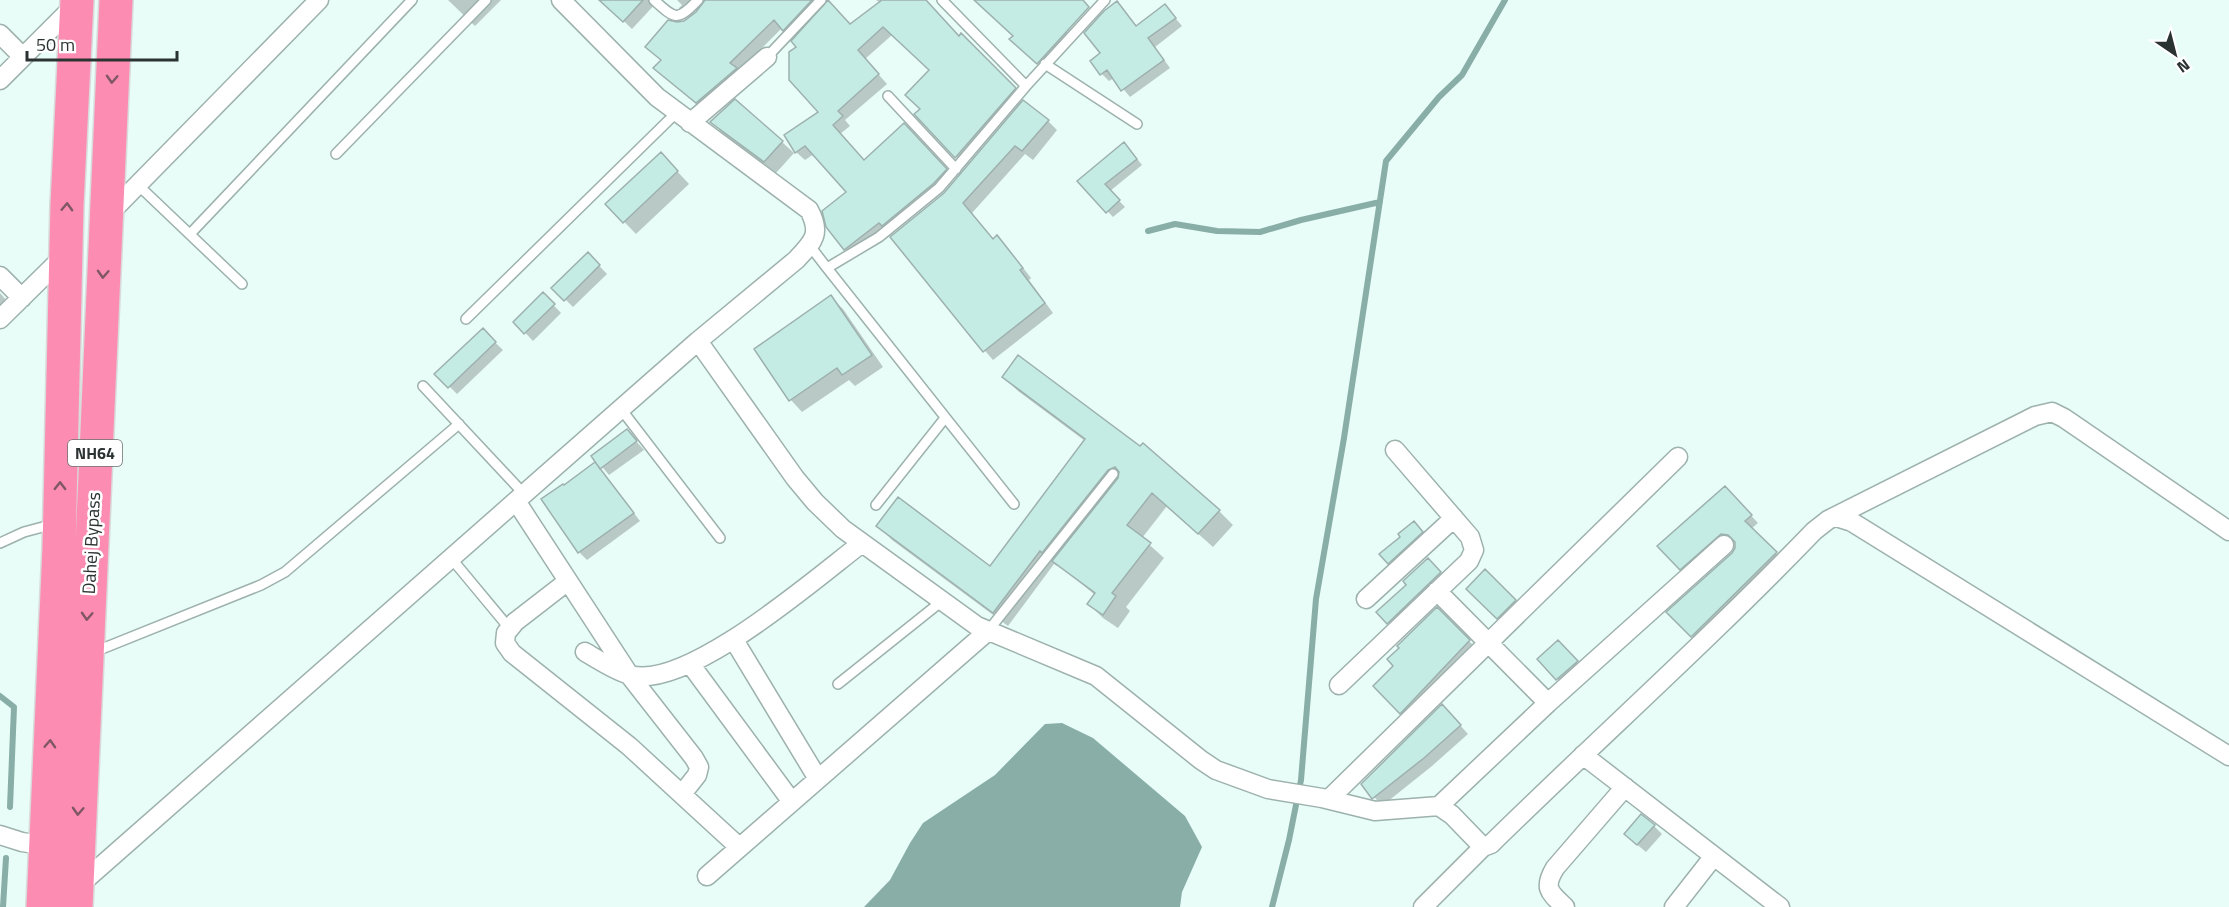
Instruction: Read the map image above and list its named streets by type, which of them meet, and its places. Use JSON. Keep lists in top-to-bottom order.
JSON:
{
  "streets": {
    "highway": ["NH64", "Dahej Bypass"]
  },
  "scale_bar": "50 m",
  "north": "bottom right"
}
